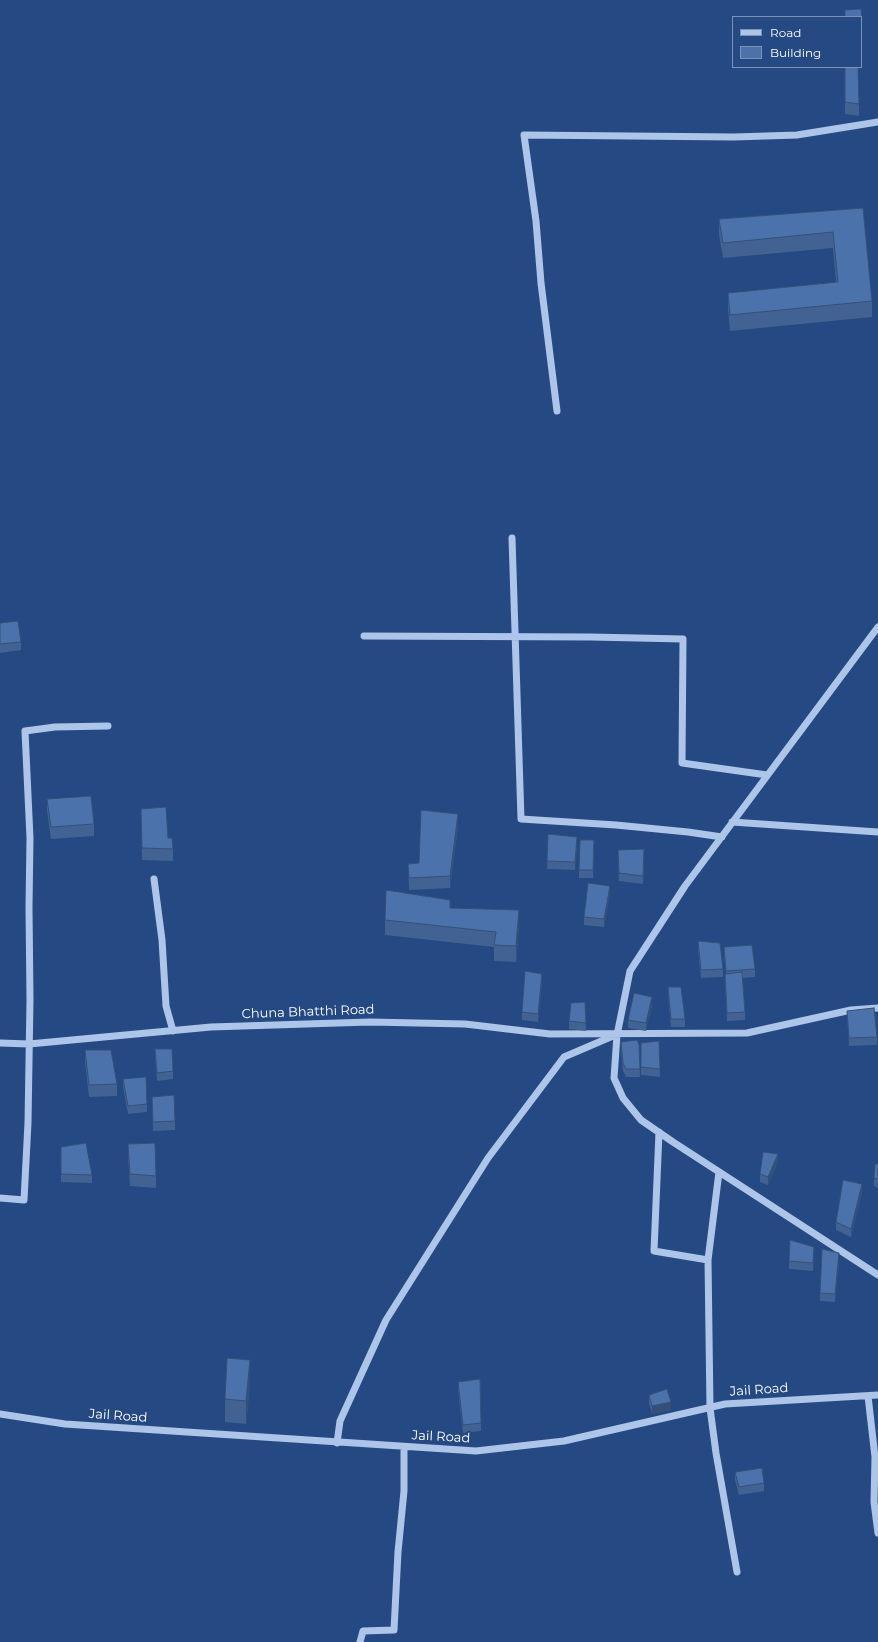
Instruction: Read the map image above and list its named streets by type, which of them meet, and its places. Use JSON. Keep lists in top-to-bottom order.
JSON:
{
  "streets": {
    "street": ["Chuna Bhatthi Road", "Jail Road"]
  },
  "legend": ["Road", "Building"]
}
